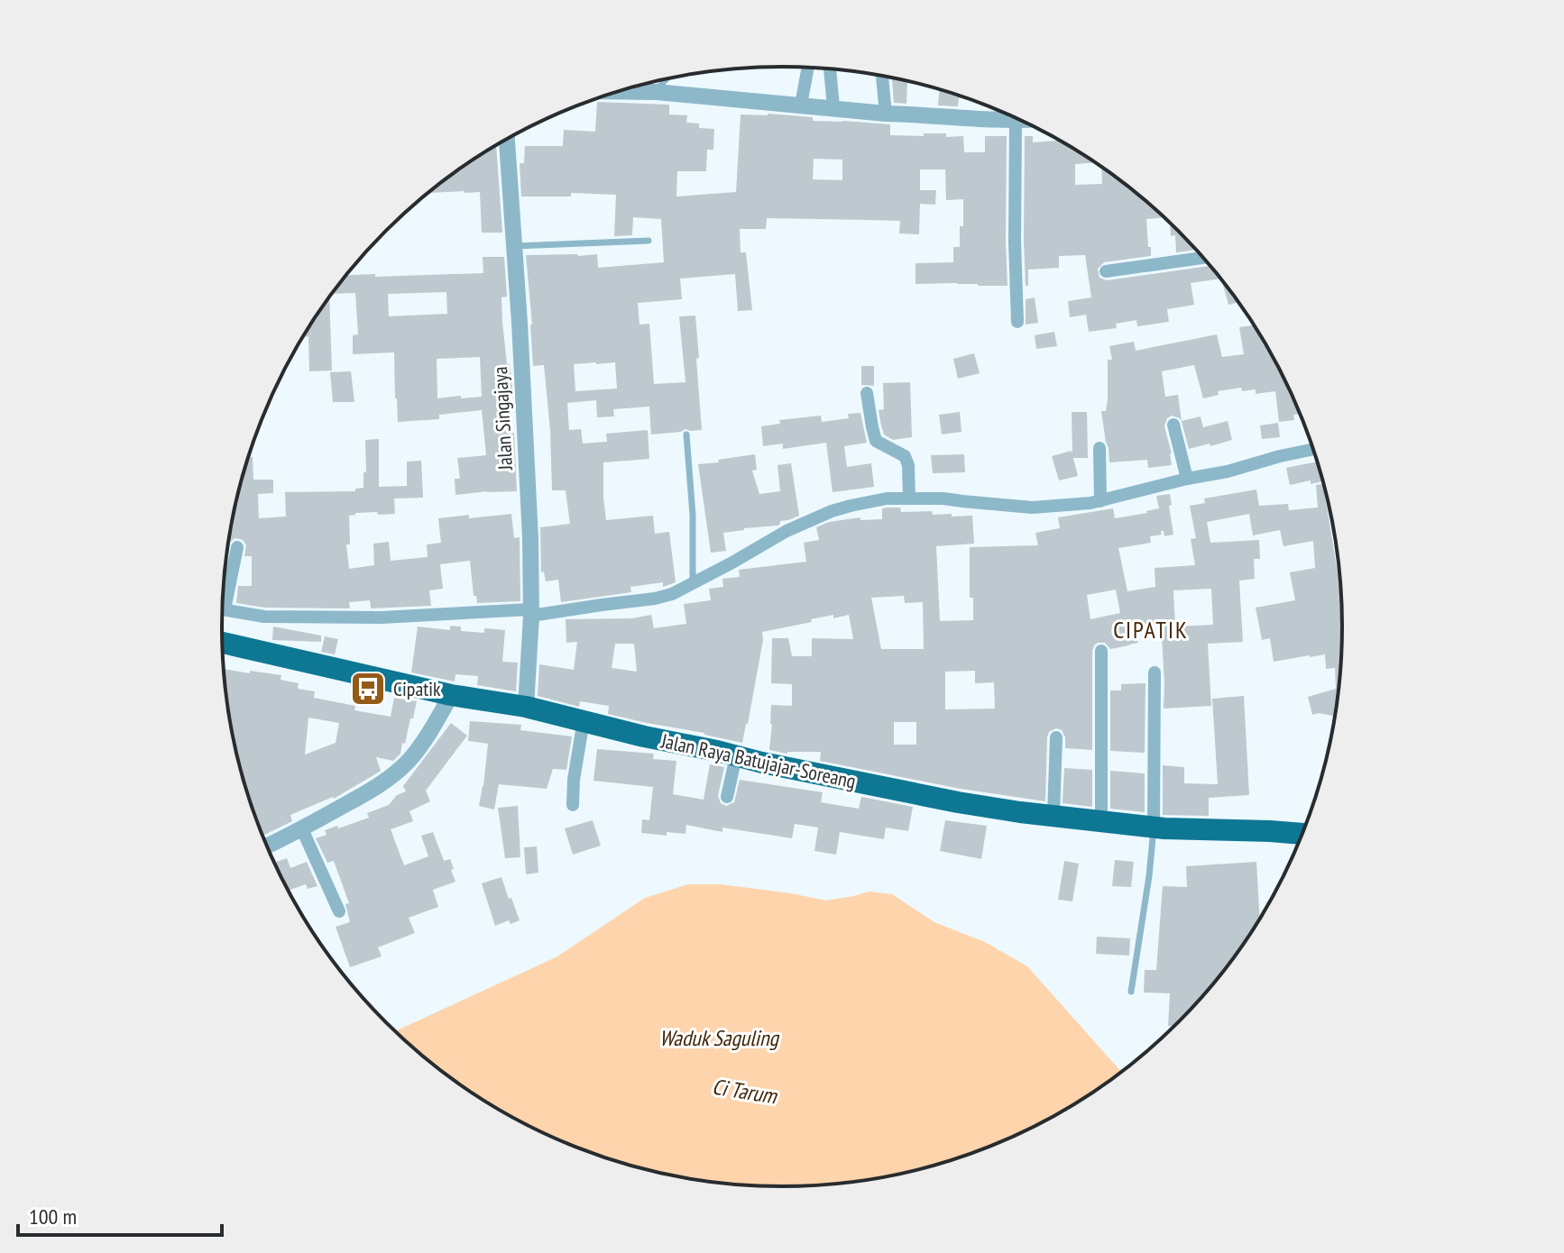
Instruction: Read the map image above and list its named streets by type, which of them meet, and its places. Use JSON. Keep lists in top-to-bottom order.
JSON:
{
  "streets": {
    "highway": ["Jalan Raya Batujajar-Soreang"],
    "street": ["Jalan Singajaya"]
  },
  "crossings": [
    ["Jalan Singajaya", "Jalan Raya Batujajar-Soreang"]
  ],
  "districts": ["CIPATIK"],
  "water": ["Waduk Saguling", "Ci Tarum"],
  "places": {
    "bus stop": ["Cipatik"]
  },
  "scale_bar": "100 m"
}
